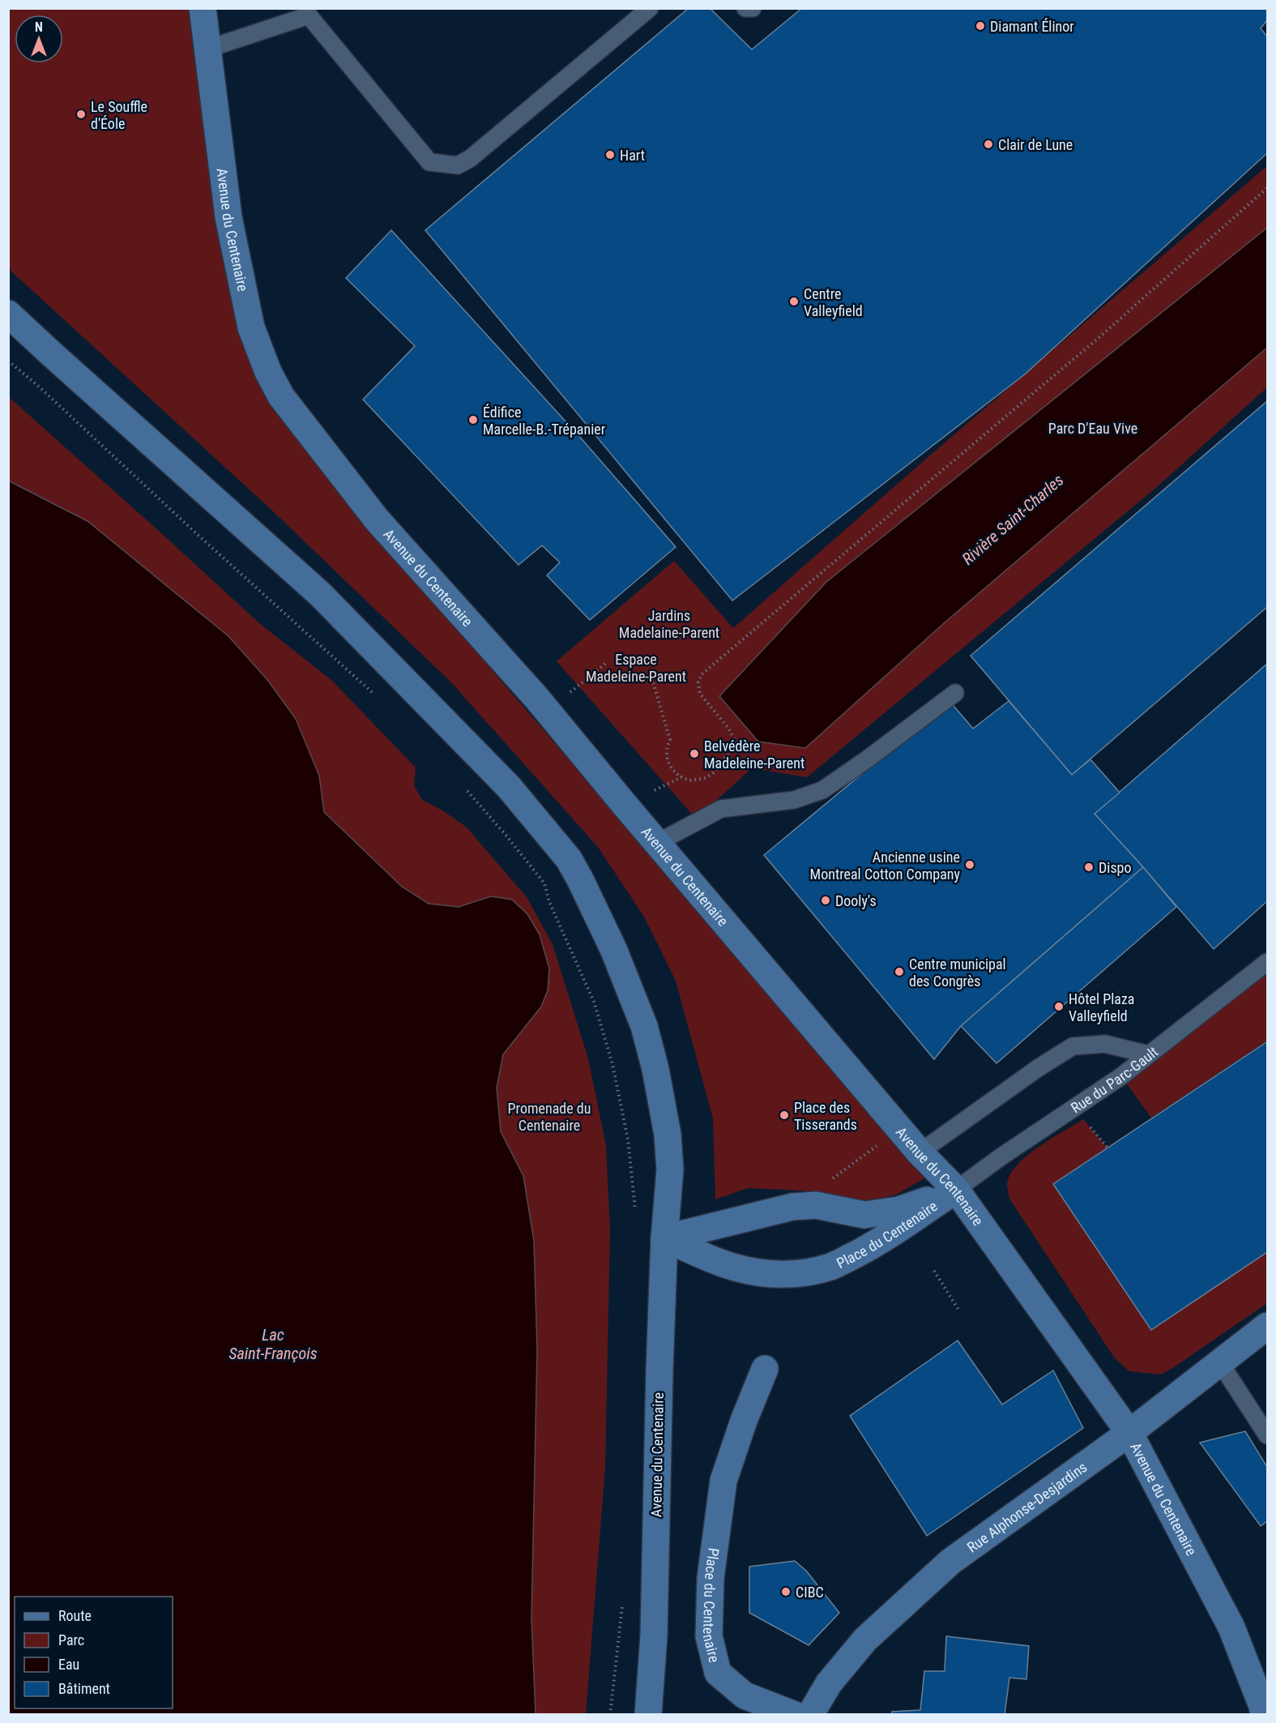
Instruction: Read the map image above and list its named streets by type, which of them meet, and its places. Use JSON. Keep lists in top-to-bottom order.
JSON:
{
  "streets": {
    "main road": ["Avenue du Centenaire", "Place du Centenaire", "Rue Alphonse-Desjardins"],
    "lane": ["Rue du Parc-Gault"]
  },
  "crossings": [
    ["Avenue du Centenaire", "Rue du Parc-Gault"],
    ["Avenue du Centenaire", "Place du Centenaire"],
    ["Avenue du Centenaire", "Rue Alphonse-Desjardins"],
    ["Rue du Parc-Gault", "Place du Centenaire"]
  ],
  "water": ["Rivière Saint-Charles", "Lac Saint-François"],
  "parks": [
    "Parc D'Eau Vive",
    "Jardins Madelaine-Parent",
    "Espace Madeleine-Parent",
    "Promenade du Centenaire"
  ],
  "places": [
    "Diamant Élinor",
    "Le Souffle d'Éole",
    "Clair de Lune",
    "Hart",
    "Centre Valleyfield",
    "Édifice Marcelle-B.-Trépanier",
    "Belvédère Madeleine-Parent",
    "Ancienne usine Montreal Cotton Company",
    "Dispo",
    "Dooly's",
    "Centre municipal des Congrès",
    "Hôtel Plaza Valleyfield",
    "Place des Tisserands",
    "CIBC"
  ],
  "legend": [
    "Route",
    "Parc",
    "Eau",
    "Bâtiment"
  ],
  "north": "top"
}
